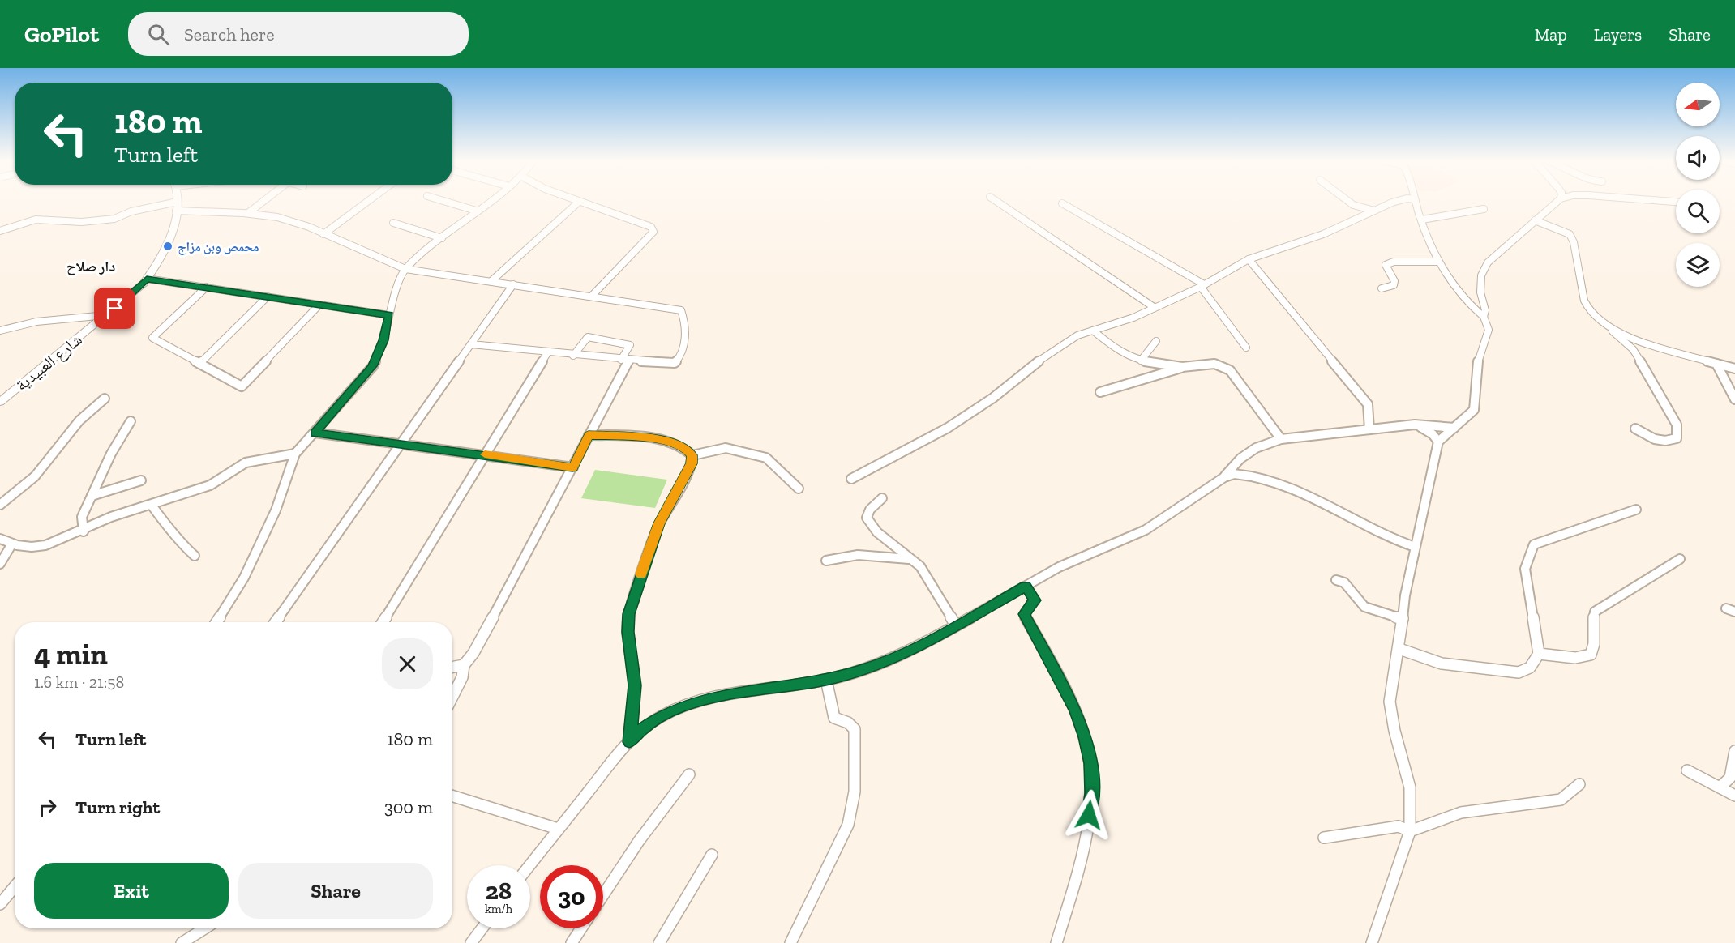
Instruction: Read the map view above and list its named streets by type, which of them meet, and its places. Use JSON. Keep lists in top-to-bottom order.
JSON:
{
  "streets": {
    "main road": ["شارع العبيدية"]
  },
  "districts": ["دار صلاح"],
  "places": ["محمص وبن مزاج"],
  "north": "left",
  "page": {
    "header": "GoPilot",
    "search": "Search here",
    "nav": ["Map", "Layers", "Share"],
    "turn": ["180 m", "Turn left"],
    "heading": ["4 min", "1.6 km · 21:58"],
    "list": [
      {
        "name": "Turn left",
        "value": "180 m"
      },
      {
        "name": "Turn right",
        "value": "300 m"
      }
    ],
    "buttons": ["Exit", "Share"],
    "speed": "28 km/h",
    "limit": "30"
  }
}
